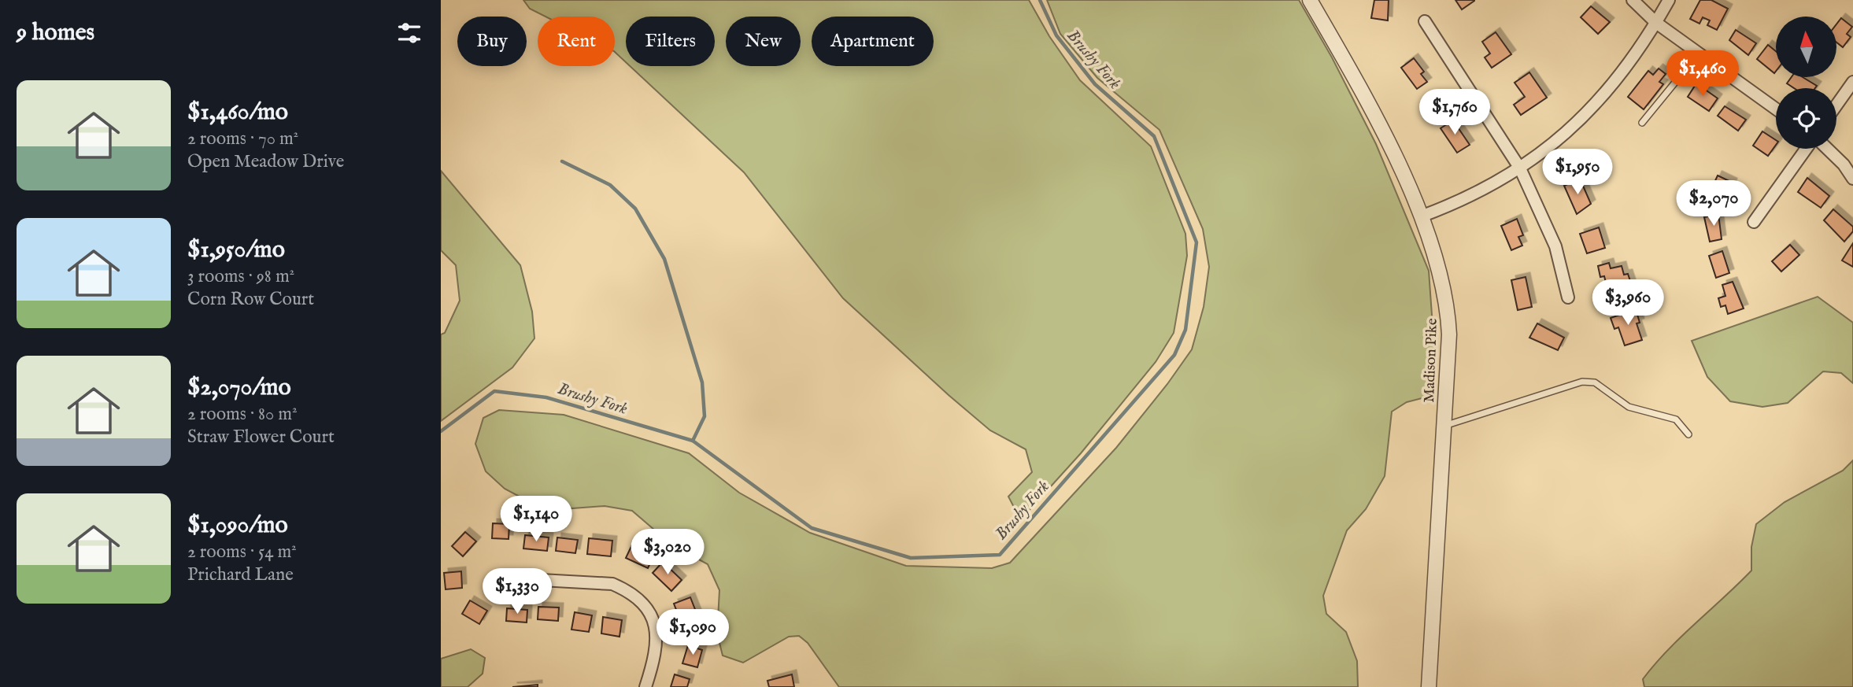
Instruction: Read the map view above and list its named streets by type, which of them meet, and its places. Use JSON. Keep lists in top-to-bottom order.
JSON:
{
  "streets": {
    "street": ["Madison Pike"]
  },
  "water": ["Brushy Fork"],
  "north": "top",
  "page": {
    "heading": "9 homes",
    "chip": [
      "Buy",
      "Rent",
      "Filters",
      "New",
      "Apartment"
    ],
    "price": [
      "$1,460",
      "$1,760",
      "$1,950",
      "$2,070",
      "$3,960",
      "$1,140",
      "$3,020",
      "$1,330",
      "$1,090"
    ],
    "list": [
      {
        "name": "$1,460/mo",
        "note": "2 rooms · 70 m² · Open Meadow Drive"
      },
      {
        "name": "$1,950/mo",
        "note": "3 rooms · 98 m² · Corn Row Court"
      },
      {
        "name": "$2,070/mo",
        "note": "2 rooms · 80 m² · Straw Flower Court"
      },
      {
        "name": "$1,090/mo",
        "note": "2 rooms · 54 m² · Prichard Lane"
      }
    ]
  }
}
